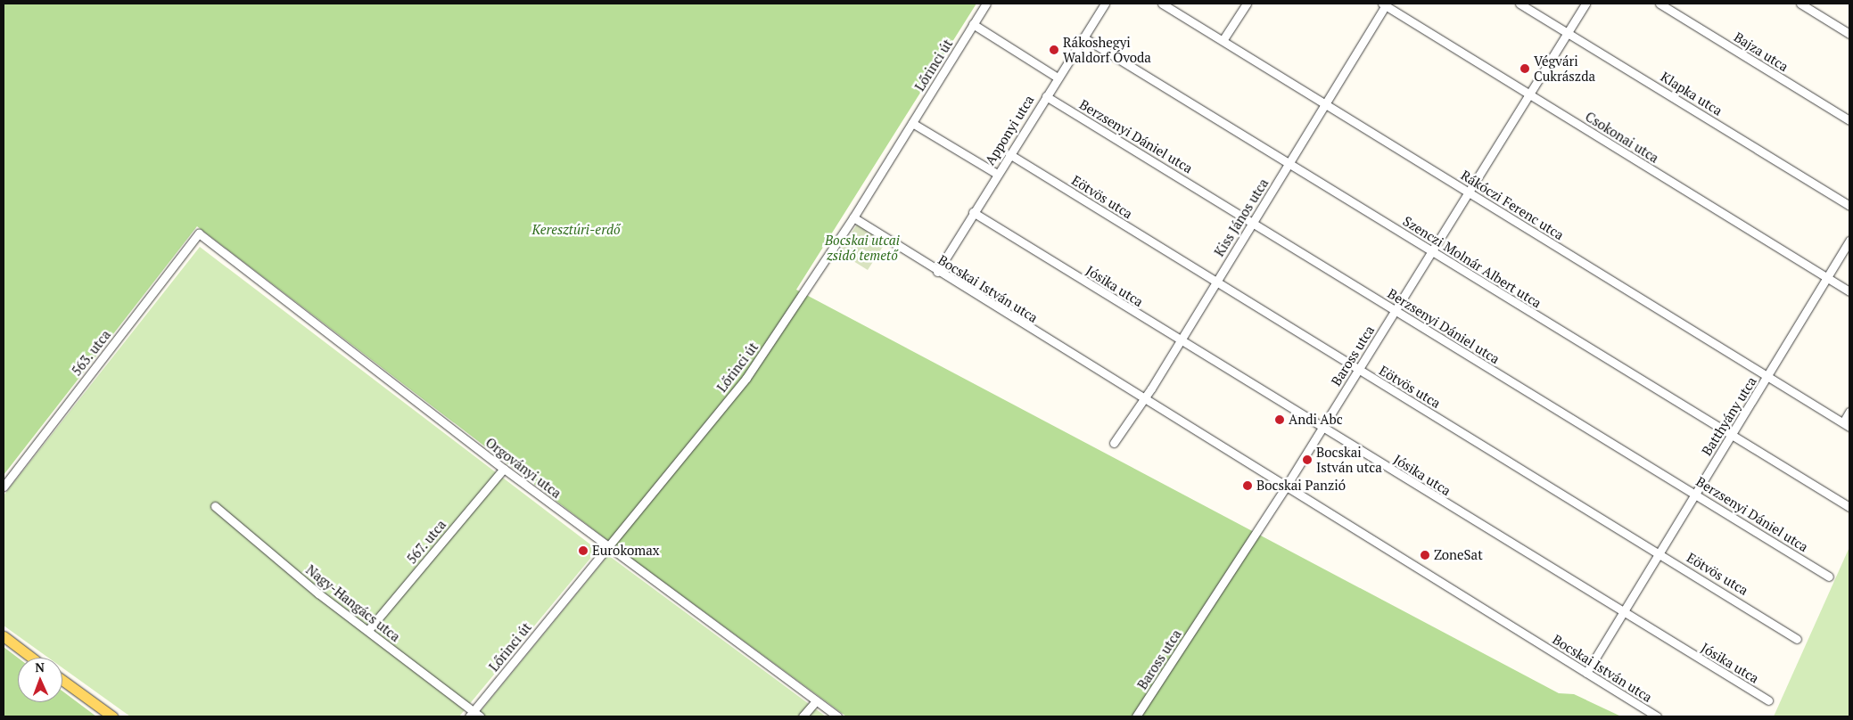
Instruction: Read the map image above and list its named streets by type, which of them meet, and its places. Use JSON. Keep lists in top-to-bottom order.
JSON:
{
  "streets": {
    "street": [
      "Bajza utca",
      "Lőrinci út",
      "Klapka utca",
      "Apponyi utca",
      "Berzsenyi Dániel utca",
      "Csokonai utca",
      "Eötvös utca",
      "Rákóczi Ferenc utca",
      "Kiss János utca",
      "Szenczi Molnár Albert utca",
      "Jósika utca",
      "Bocskai István utca",
      "563. utca",
      "Baross utca",
      "Batthyány utca",
      "Orgoványi utca",
      "567. utca",
      "Nagy-Hangács utca"
    ]
  },
  "crossings": [
    ["Lőrinci út", "Bocskai István utca"],
    ["Lőrinci út", "Orgoványi utca"],
    ["Lőrinci út", "Nagy-Hangács utca"],
    ["Klapka utca", "Baross utca"],
    ["Apponyi utca", "Berzsenyi Dániel utca"],
    ["Apponyi utca", "Eötvös utca"],
    ["Apponyi utca", "Szenczi Molnár Albert utca"],
    ["Apponyi utca", "Jósika utca"],
    ["Apponyi utca", "Bocskai István utca"],
    ["Berzsenyi Dániel utca", "Kiss János utca"],
    ["Berzsenyi Dániel utca", "Baross utca"],
    ["Berzsenyi Dániel utca", "Batthyány utca"],
    ["Csokonai utca", "Kiss János utca"],
    ["Csokonai utca", "Baross utca"],
    ["Csokonai utca", "Batthyány utca"],
    ["Eötvös utca", "Kiss János utca"],
    ["Eötvös utca", "Baross utca"],
    ["Eötvös utca", "Batthyány utca"],
    ["Rákóczi Ferenc utca", "Kiss János utca"],
    ["Rákóczi Ferenc utca", "Baross utca"],
    ["Rákóczi Ferenc utca", "Batthyány utca"],
    ["Kiss János utca", "Szenczi Molnár Albert utca"],
    ["Kiss János utca", "Jósika utca"],
    ["Kiss János utca", "Bocskai István utca"],
    ["Szenczi Molnár Albert utca", "Baross utca"],
    ["Szenczi Molnár Albert utca", "Batthyány utca"],
    ["Jósika utca", "Baross utca"],
    ["Jósika utca", "Batthyány utca"],
    ["Bocskai István utca", "Baross utca"],
    ["Bocskai István utca", "Batthyány utca"],
    ["563. utca", "Orgoványi utca"],
    ["Orgoványi utca", "567. utca"],
    ["567. utca", "Nagy-Hangács utca"]
  ],
  "parks": ["Keresztúri-erdő", "Bocskai utcai zsidó temető"],
  "places": [
    "Rákoshegyi Waldorf Óvoda",
    "Végvári Cukrászda",
    "Andi Abc",
    "Bocskai István utca",
    "Bocskai Panzió",
    "Eurokomax",
    "ZoneSat"
  ],
  "north": "top"
}
